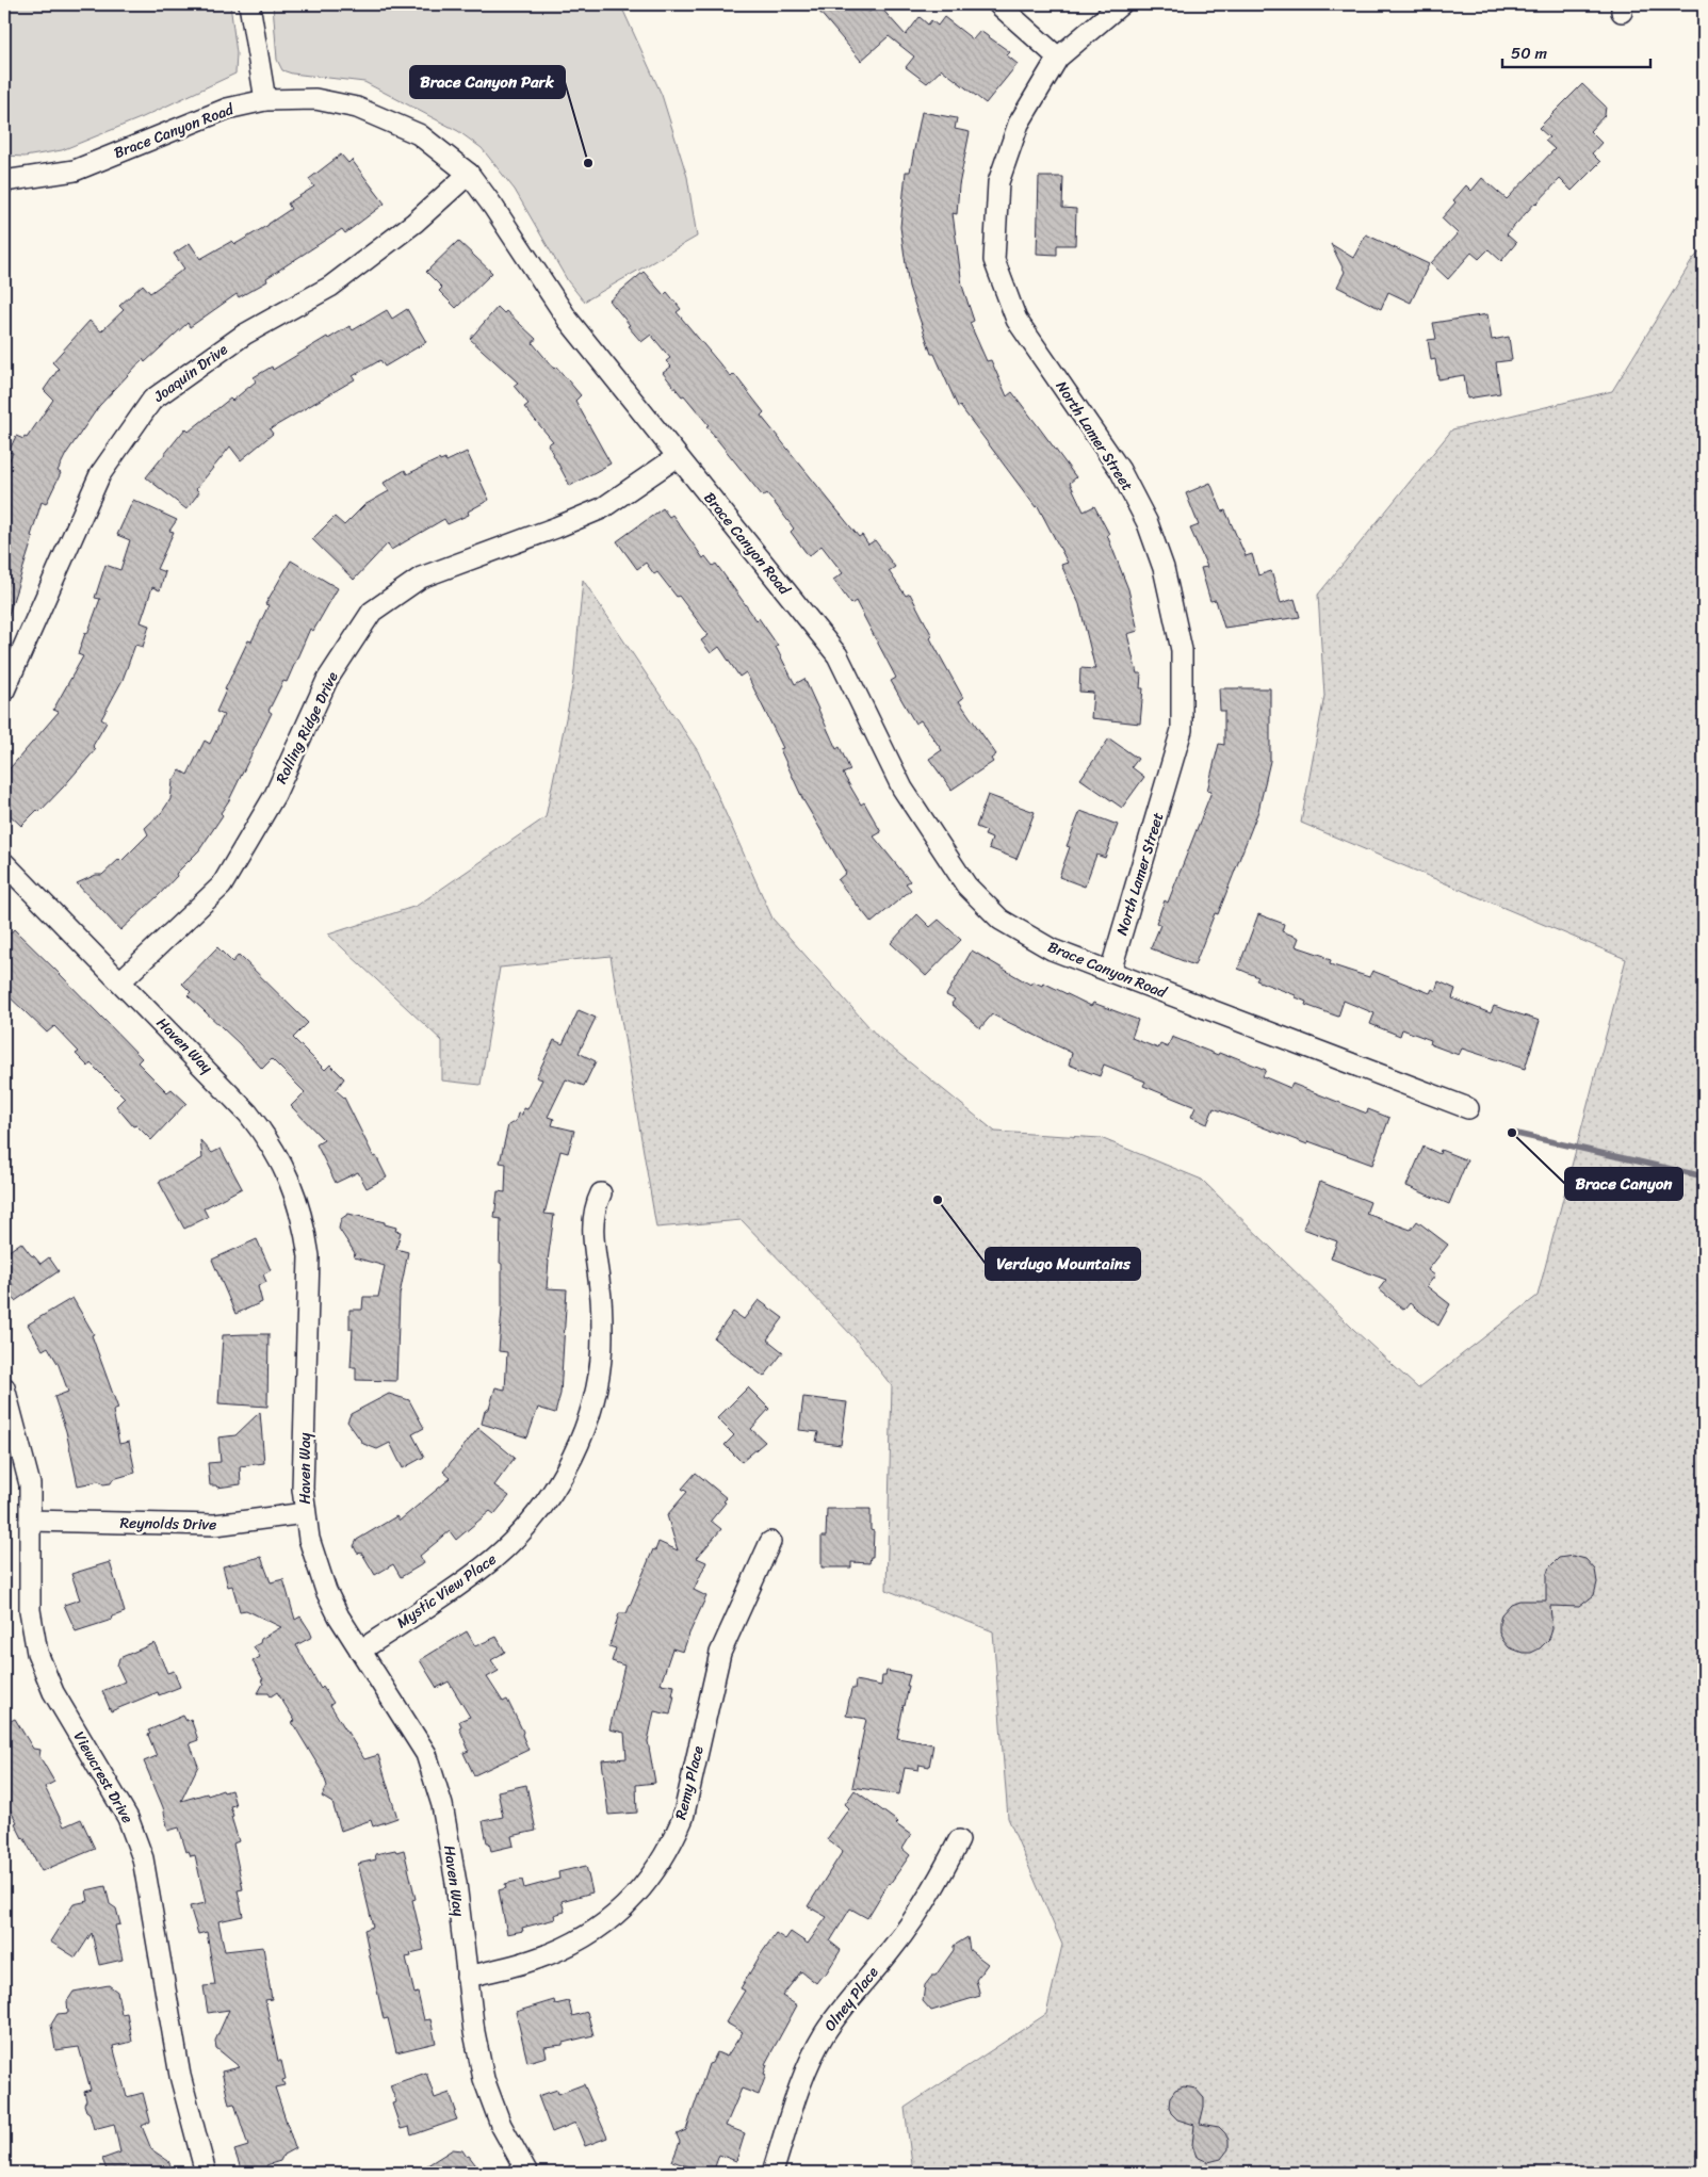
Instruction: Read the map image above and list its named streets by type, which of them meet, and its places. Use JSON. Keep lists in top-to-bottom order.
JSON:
{
  "streets": {
    "street": [
      "Brace Canyon Road",
      "Joaquin Drive",
      "North Lamer Street",
      "Rolling Ridge Drive",
      "Haven Way",
      "Reynolds Drive",
      "Mystic View Place",
      "Viewcrest Drive",
      "Remy Place",
      "Olney Place"
    ]
  },
  "crossings": [
    ["Brace Canyon Road", "Joaquin Drive"],
    ["Brace Canyon Road", "North Lamer Street"],
    ["Brace Canyon Road", "Rolling Ridge Drive"],
    ["Rolling Ridge Drive", "Haven Way"],
    ["Haven Way", "Reynolds Drive"],
    ["Haven Way", "Mystic View Place"],
    ["Haven Way", "Remy Place"],
    ["Reynolds Drive", "Viewcrest Drive"]
  ],
  "places": ["Brace Canyon Park", "Brace Canyon", "Verdugo Mountains"],
  "scale_bar": "50 m"
}
